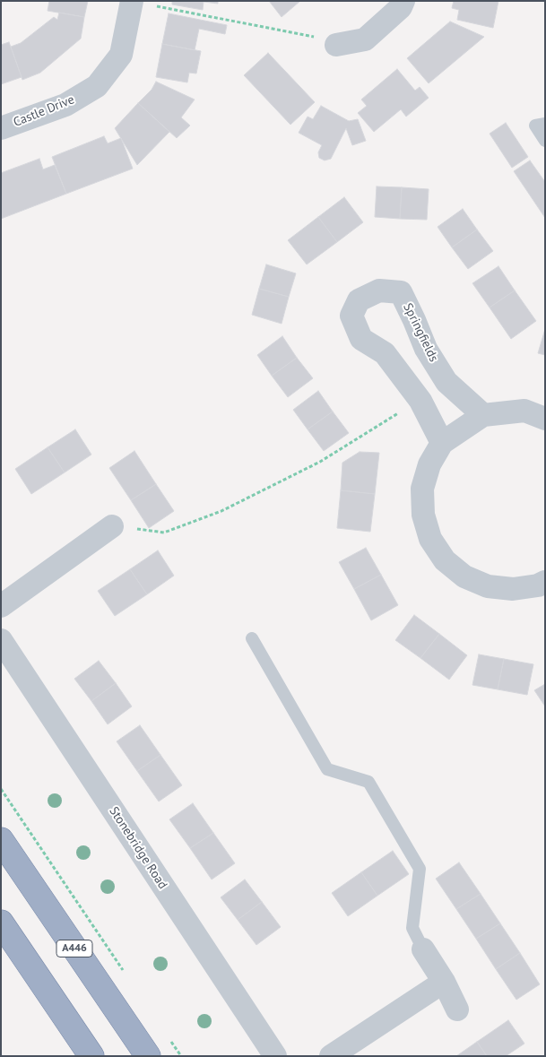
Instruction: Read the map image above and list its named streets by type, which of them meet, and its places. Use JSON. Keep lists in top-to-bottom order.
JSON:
{
  "streets": {
    "highway": ["A446"],
    "street": ["Castle Drive", "Springfields", "Stonebridge Road"]
  }
}
